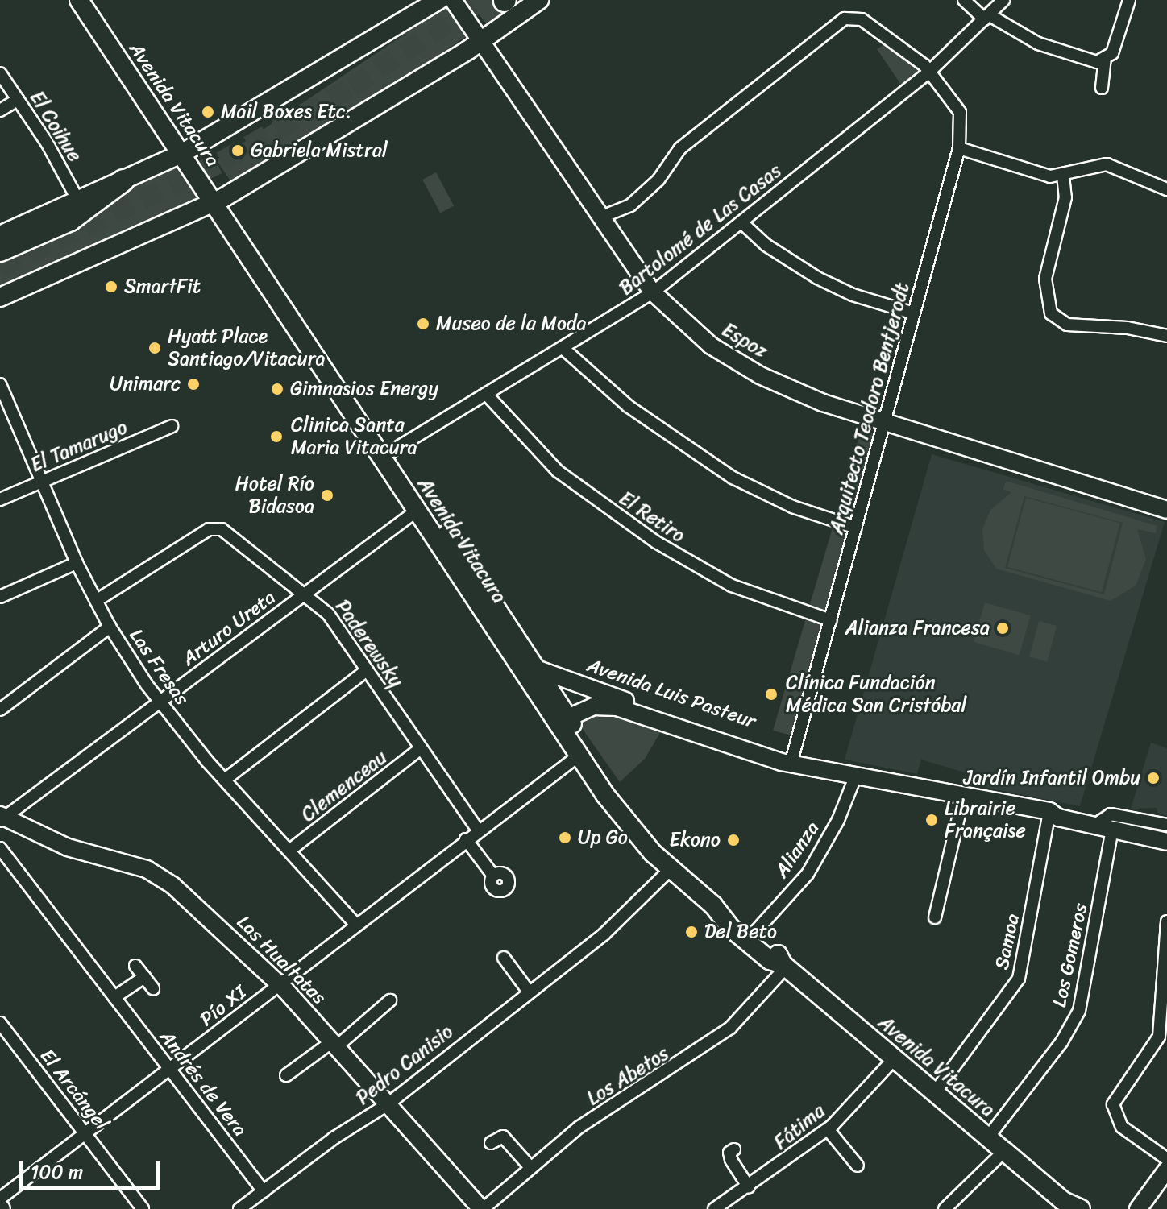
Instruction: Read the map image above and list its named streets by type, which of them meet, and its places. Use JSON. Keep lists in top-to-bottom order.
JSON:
{
  "streets": {
    "main road": ["Avenida Vitacura"],
    "street": [
      "El Coihue",
      "Bartolomé de Las Casas",
      "Espoz",
      "Arquitecto Teodoro Bentjerodt",
      "El Tamarugo",
      "El Retiro",
      "Arturo Ureta",
      "Paderewsky",
      "Las Fresas",
      "Avenida Luis Pasteur",
      "Clemenceau",
      "Alianza",
      "Samoa",
      "Los Gomeros",
      "Las Hualtatas",
      "Pío XI",
      "Pedro Canisio",
      "Los Abetos",
      "Andrés de Vera",
      "El Arcángel",
      "Fátima"
    ]
  },
  "crossings": [
    ["Avenida Vitacura", "Bartolomé de Las Casas"],
    ["Avenida Vitacura", "Arturo Ureta"],
    ["Avenida Vitacura", "Avenida Luis Pasteur"],
    ["Avenida Vitacura", "Alianza"],
    ["Avenida Vitacura", "Samoa"],
    ["Avenida Vitacura", "Los Gomeros"],
    ["Avenida Vitacura", "Pío XI"],
    ["Avenida Vitacura", "Pedro Canisio"],
    ["Avenida Vitacura", "Los Abetos"],
    ["Avenida Vitacura", "Fátima"],
    ["Bartolomé de Las Casas", "Espoz"],
    ["Bartolomé de Las Casas", "Arquitecto Teodoro Bentjerodt"],
    ["Bartolomé de Las Casas", "El Retiro"],
    ["Espoz", "Arquitecto Teodoro Bentjerodt"],
    ["Arquitecto Teodoro Bentjerodt", "El Retiro"],
    ["Arquitecto Teodoro Bentjerodt", "Avenida Luis Pasteur"],
    ["El Tamarugo", "Las Fresas"],
    ["Arturo Ureta", "Paderewsky"],
    ["Arturo Ureta", "Las Fresas"],
    ["Arturo Ureta", "Las Hualtatas"],
    ["Paderewsky", "Las Fresas"],
    ["Paderewsky", "Clemenceau"],
    ["Paderewsky", "Pío XI"],
    ["Las Fresas", "Clemenceau"],
    ["Las Fresas", "Pío XI"],
    ["Avenida Luis Pasteur", "Alianza"],
    ["Avenida Luis Pasteur", "Samoa"],
    ["Avenida Luis Pasteur", "Los Gomeros"],
    ["Las Hualtatas", "Pío XI"],
    ["Las Hualtatas", "Pedro Canisio"],
    ["Las Hualtatas", "Los Abetos"],
    ["Pío XI", "Andrés de Vera"],
    ["Pío XI", "El Arcángel"],
    ["Pedro Canisio", "Andrés de Vera"]
  ],
  "places": [
    "Mail Boxes Etc.",
    "Gabriela Mistral",
    "SmartFit",
    "Museo de la Moda",
    "Hyatt Place Santiago/Vitacura",
    "Unimarc",
    "Gimnasios Energy",
    "Clinica Santa Maria Vitacura",
    "Hotel Río Bidasoa",
    "Alianza Francesa",
    "Clínica Fundación Médica San Cristóbal",
    "Jardín Infantil Ombu",
    "Librairie Française",
    "Up Go",
    "Ekono",
    "Del Beto"
  ],
  "scale_bar": "100 m"
}
